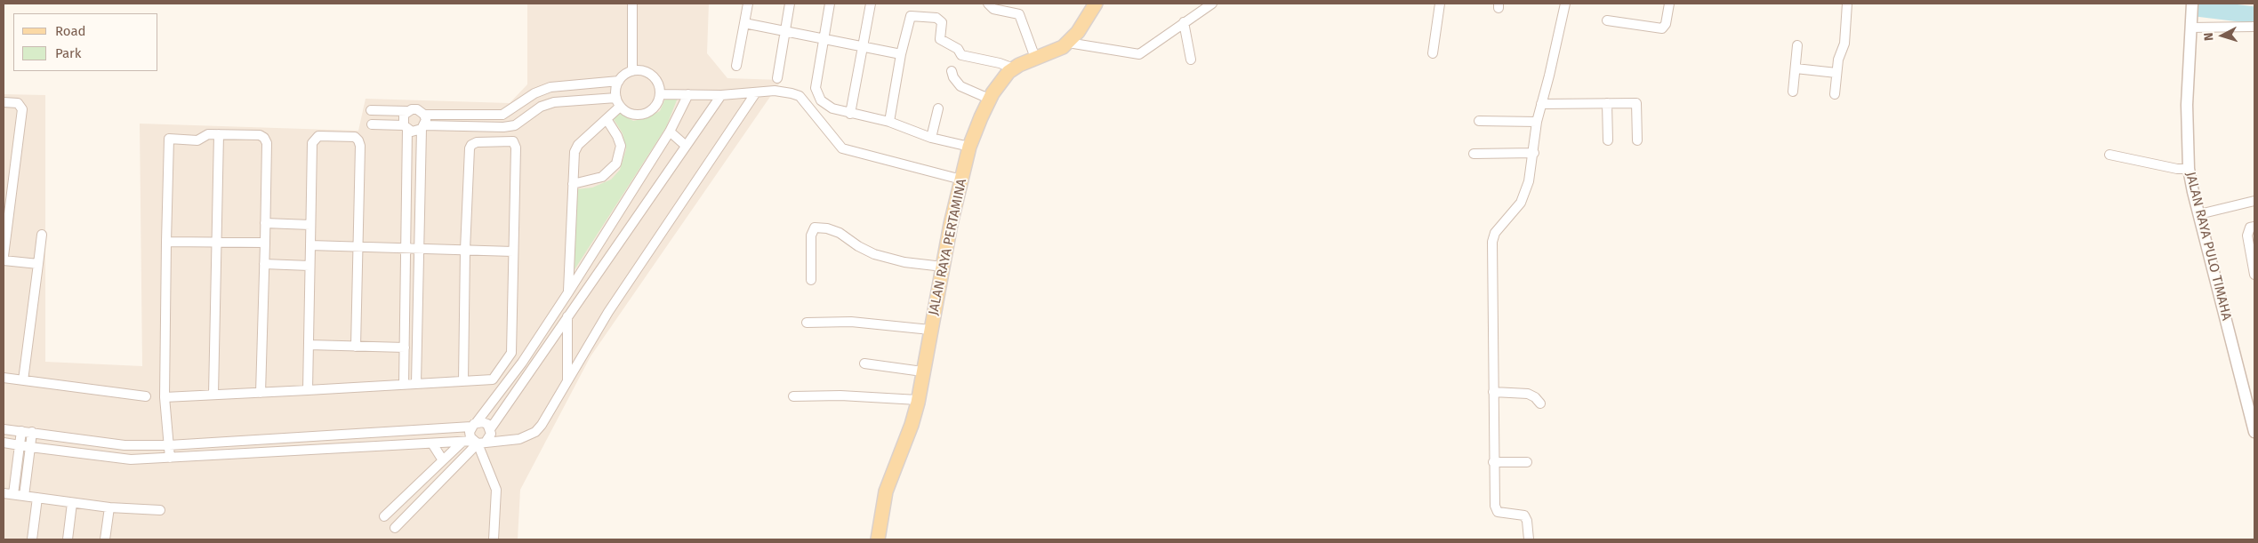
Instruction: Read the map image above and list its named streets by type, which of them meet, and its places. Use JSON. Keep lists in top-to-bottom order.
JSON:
{
  "streets": {
    "main road": ["JALAN RAYA PERTAMINA"],
    "street": ["JALAN RAYA PULO TIMAHA"]
  },
  "legend": ["Road", "Park"],
  "north": "left"
}
